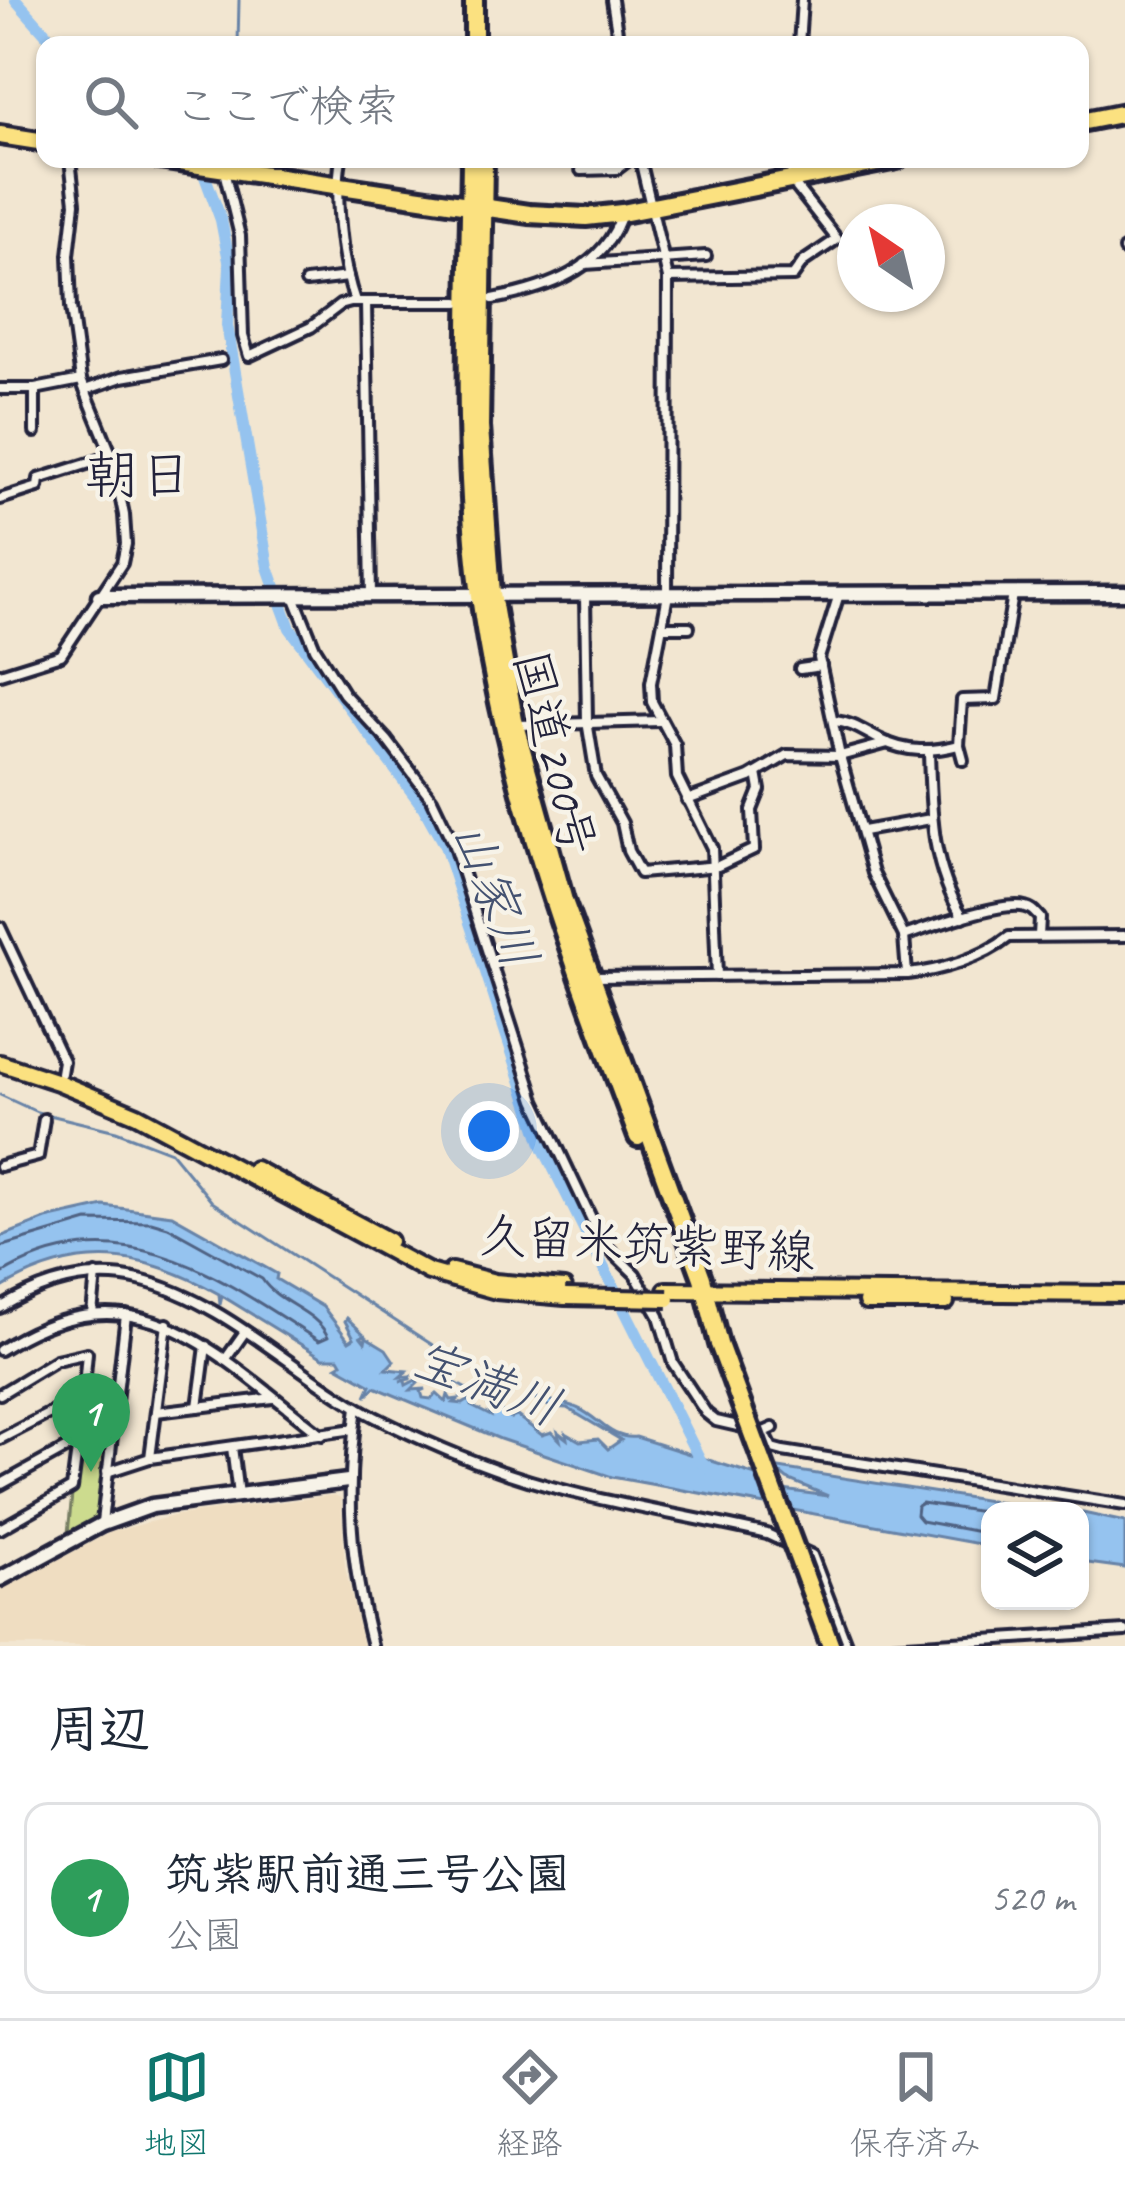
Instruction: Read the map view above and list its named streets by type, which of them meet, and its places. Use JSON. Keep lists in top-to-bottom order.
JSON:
{
  "streets": {
    "highway": ["国道200号"],
    "main road": ["久留米筑紫野線"]
  },
  "crossings": [
    ["国道200号", "久留米筑紫野線"]
  ],
  "districts": ["朝日"],
  "water": ["山家川", "宝満川"],
  "north": "top left",
  "page": {
    "search": "ここで検索",
    "pins": "1",
    "heading": "周辺",
    "list": [
      {
        "mark": "1",
        "name": "筑紫駅前通三号公園",
        "note": "公園",
        "value": "520 m"
      }
    ],
    "nav": ["地図", "経路", "保存済み"]
  }
}
